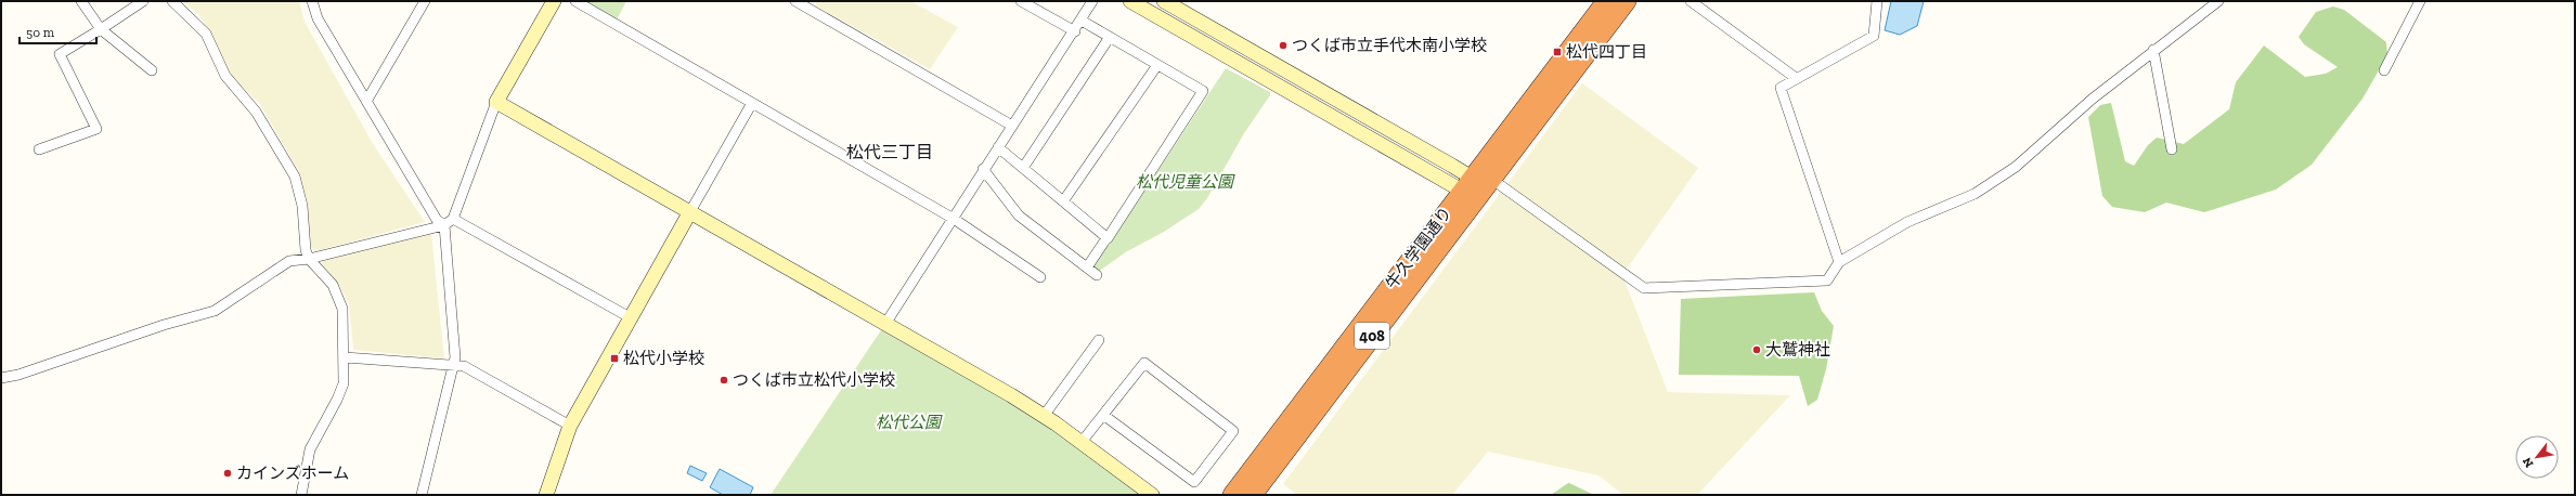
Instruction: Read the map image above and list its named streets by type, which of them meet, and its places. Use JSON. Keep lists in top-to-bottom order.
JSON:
{
  "streets": {
    "highway": ["牛久学園通り", "408"]
  },
  "districts": ["松代三丁目"],
  "parks": ["松代児童公園", "松代公園"],
  "places": {
    "other": [
      "つくば市立手代木南小学校",
      "大鷲神社",
      "つくば市立松代小学校",
      "カインズホーム"
    ],
    "transit": ["松代四丁目", "松代小学校"]
  },
  "scale_bar": "50 m",
  "north": "bottom left"
}
